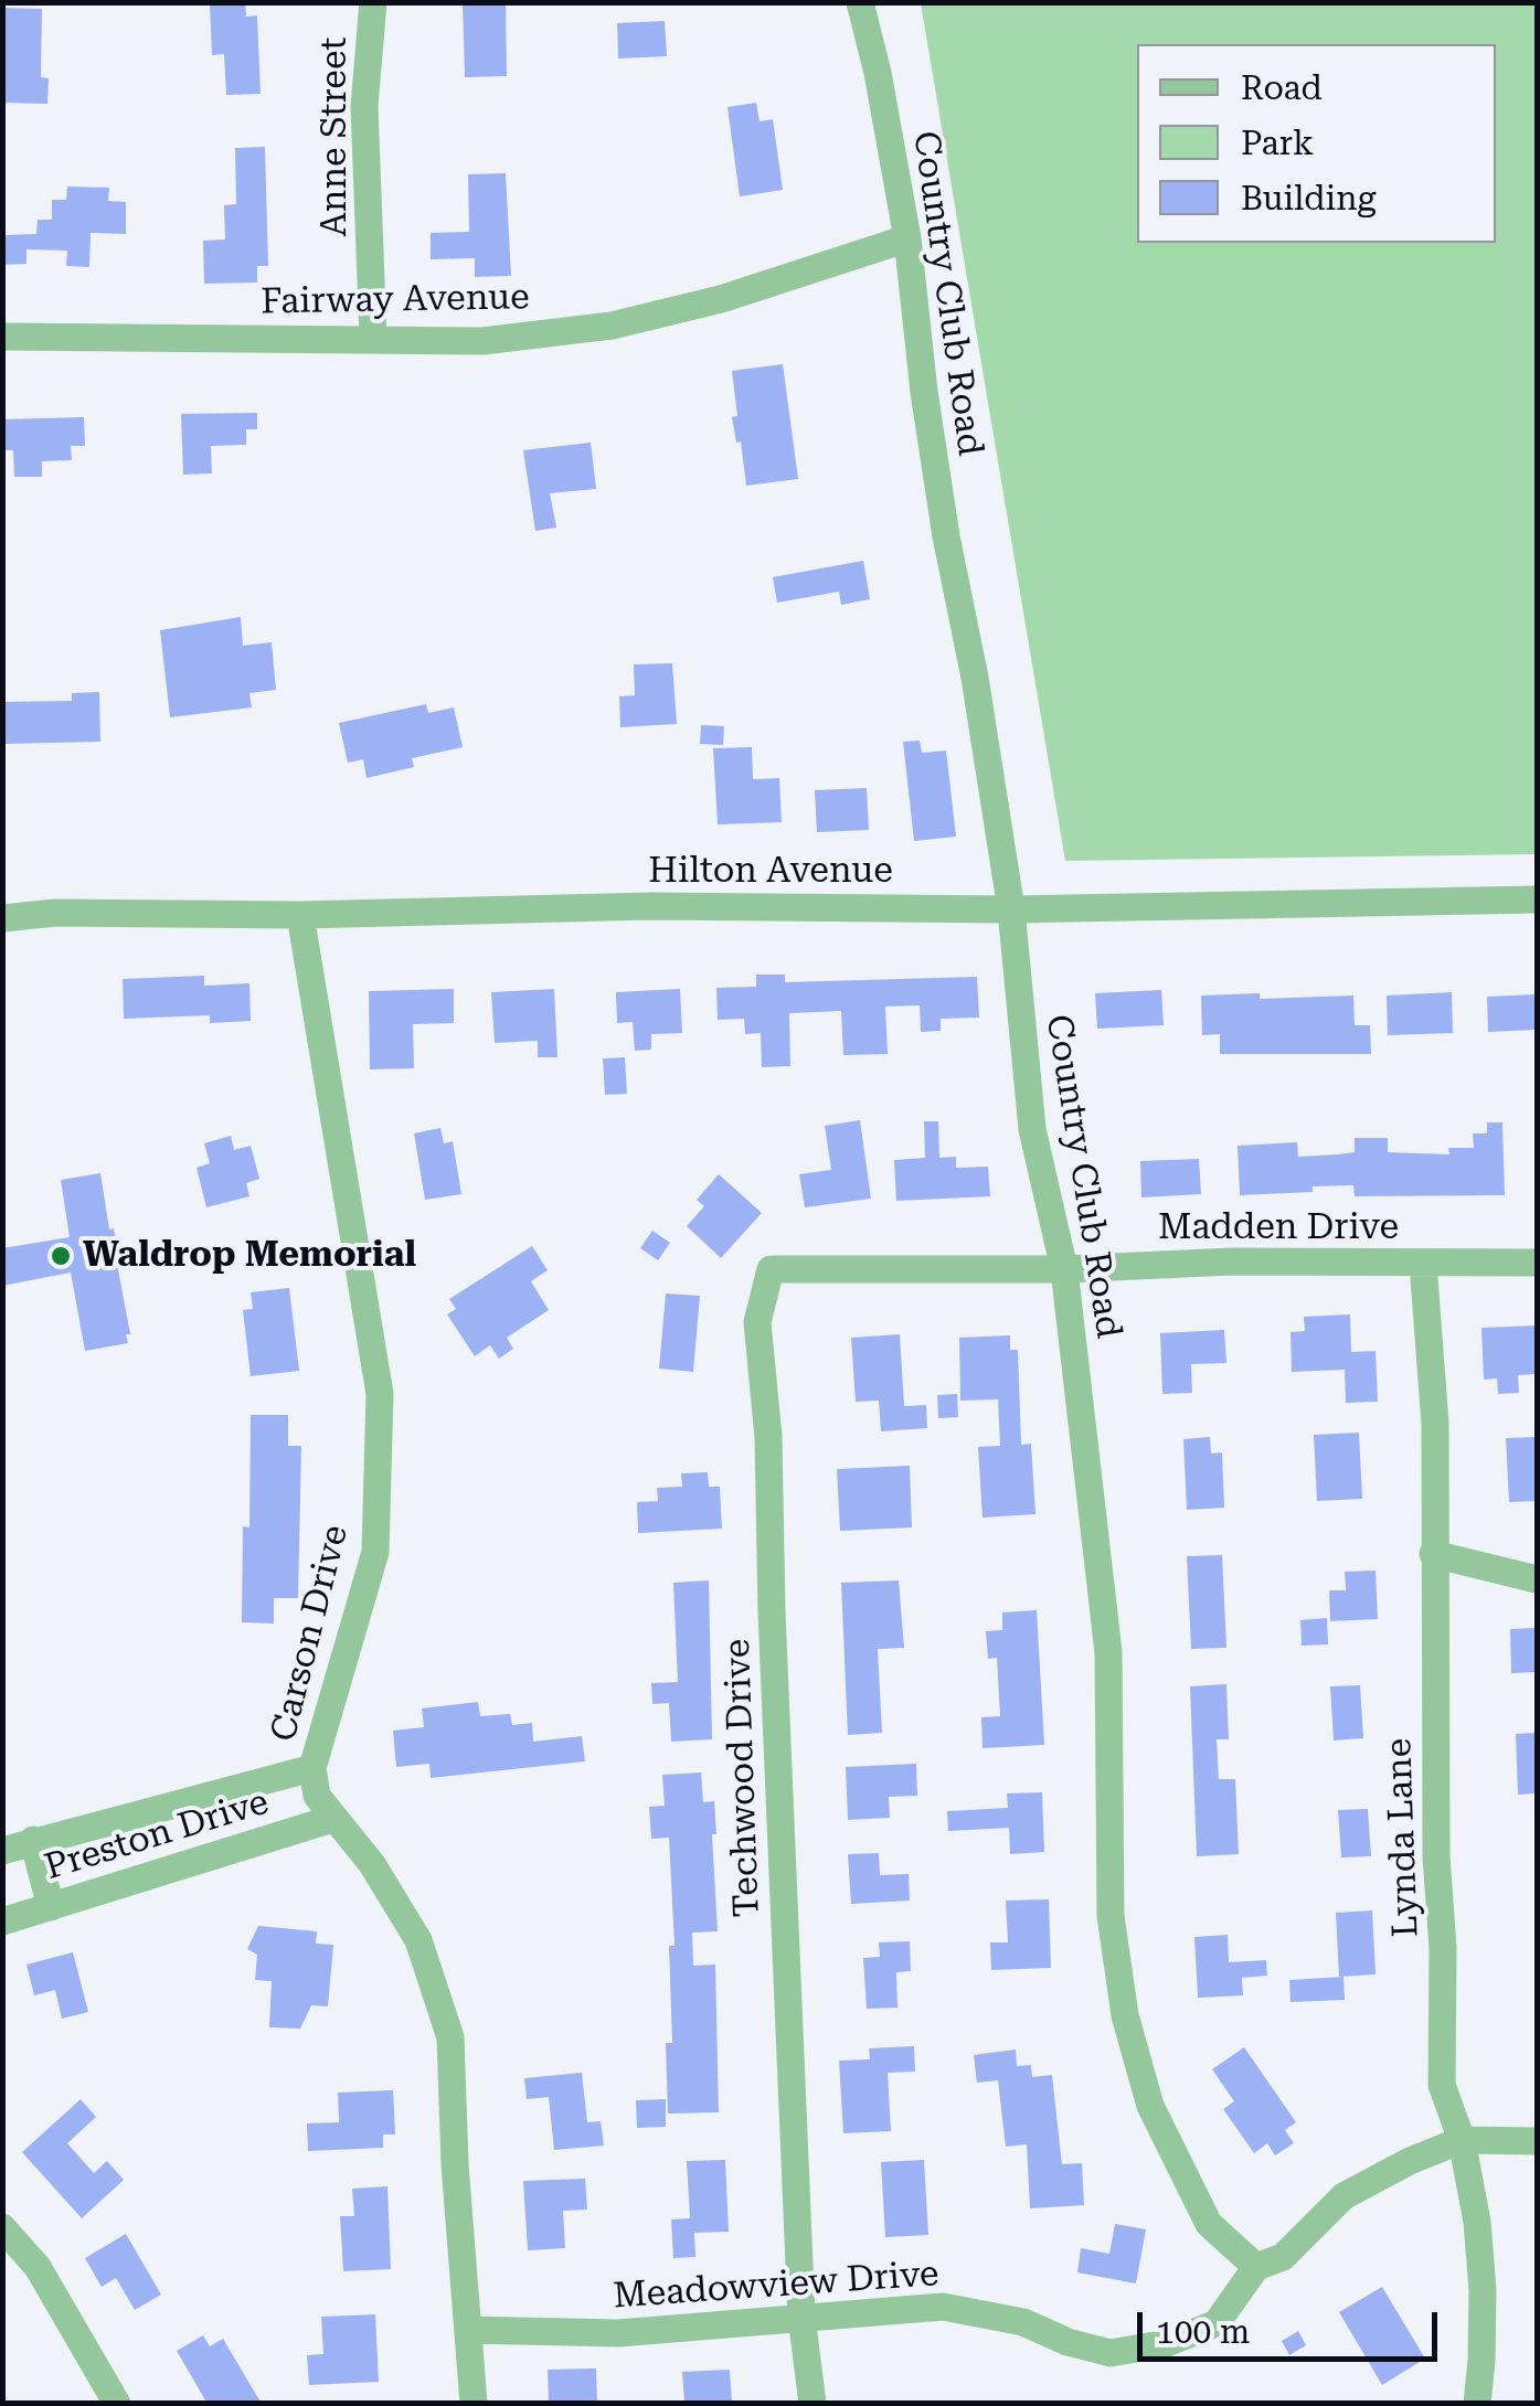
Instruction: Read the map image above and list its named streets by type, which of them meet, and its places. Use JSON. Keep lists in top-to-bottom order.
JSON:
{
  "streets": {
    "street": [
      "Anne Street",
      "Country Club Road",
      "Fairway Avenue",
      "Hilton Avenue",
      "Madden Drive",
      "Carson Drive",
      "Techwood Drive",
      "Preston Drive",
      "Lynda Lane",
      "Meadowview Drive"
    ]
  },
  "crossings": [
    ["Anne Street", "Fairway Avenue"],
    ["Country Club Road", "Fairway Avenue"],
    ["Country Club Road", "Hilton Avenue"],
    ["Country Club Road", "Madden Drive"],
    ["Country Club Road", "Meadowview Drive"],
    ["Hilton Avenue", "Carson Drive"],
    ["Madden Drive", "Techwood Drive"],
    ["Madden Drive", "Lynda Lane"],
    ["Carson Drive", "Preston Drive"],
    ["Carson Drive", "Meadowview Drive"],
    ["Techwood Drive", "Meadowview Drive"],
    ["Lynda Lane", "Meadowview Drive"]
  ],
  "places": ["Waldrop Memorial"],
  "legend": ["Road", "Park", "Building"],
  "scale_bar": "100 m"
}
